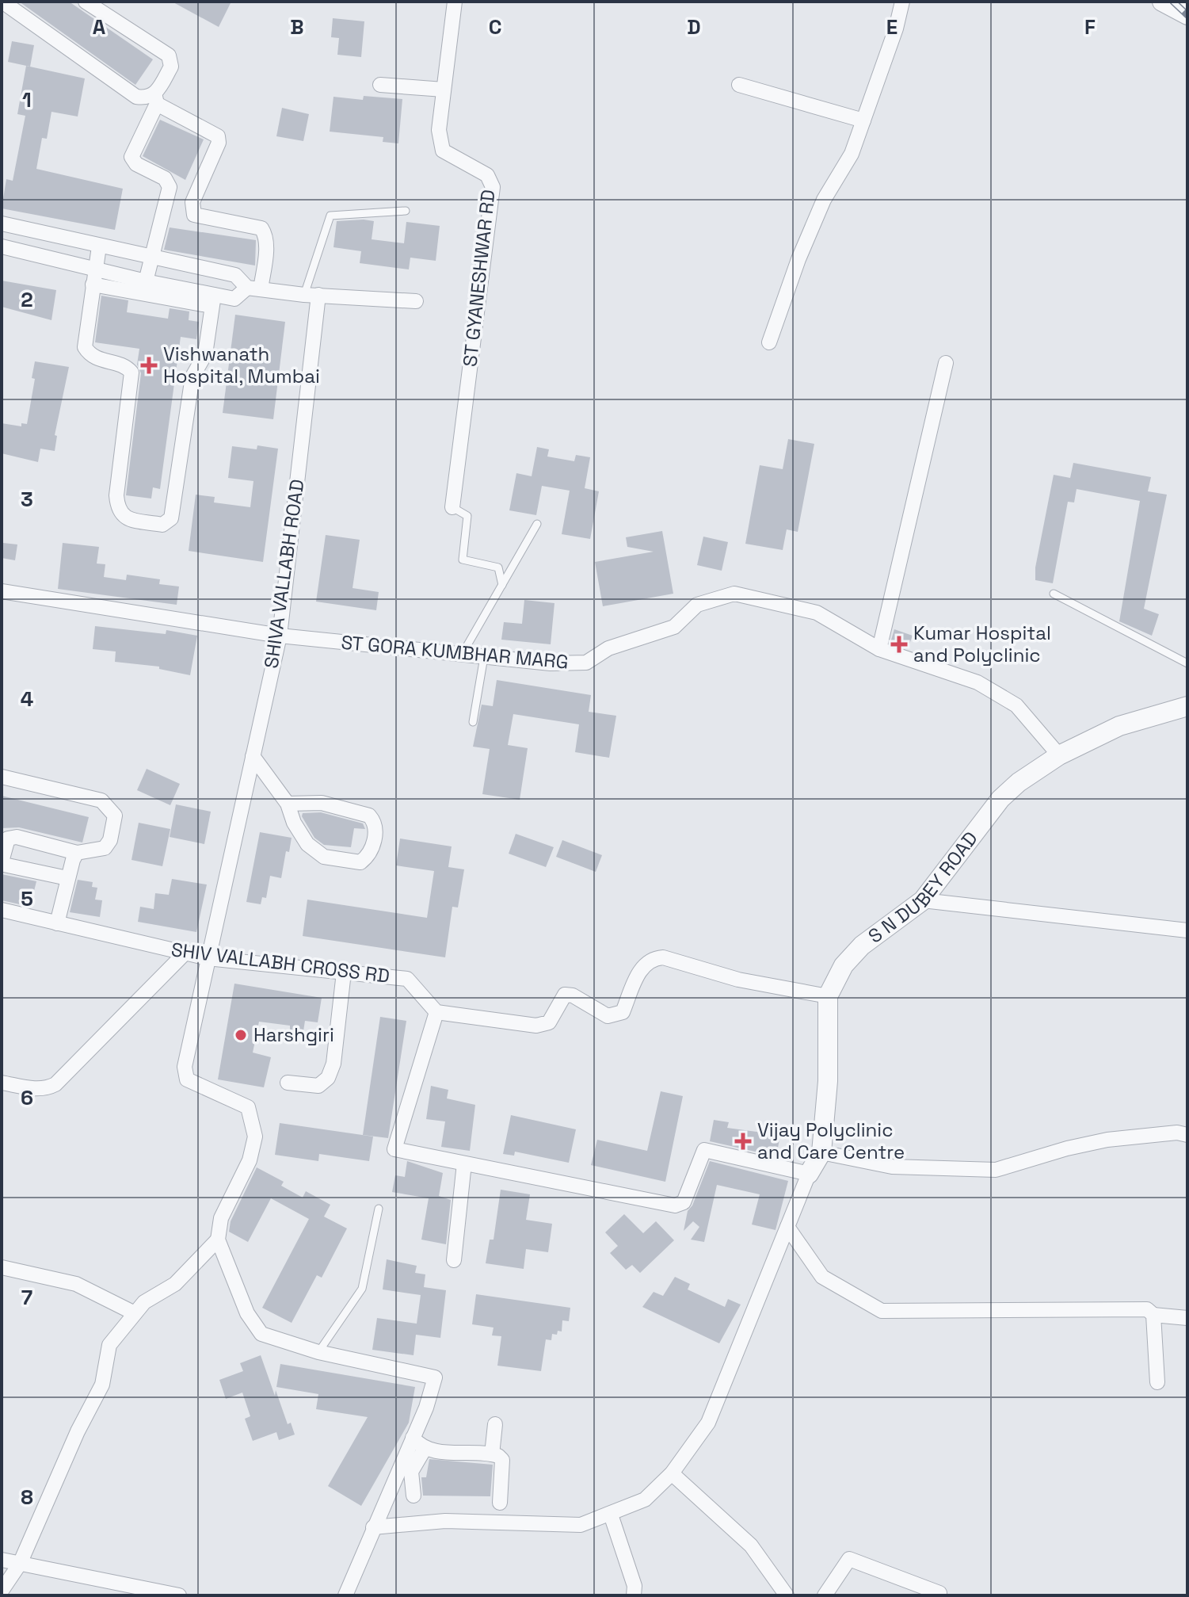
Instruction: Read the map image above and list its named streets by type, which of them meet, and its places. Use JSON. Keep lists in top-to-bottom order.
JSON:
{
  "streets": {
    "street": [
      "ST GYANESHWAR RD",
      "SHIVA VALLABH ROAD",
      "ST GORA KUMBHAR MARG",
      "S N DUBEY ROAD",
      "SHIV VALLABH CROSS RD"
    ]
  },
  "crossings": [
    ["SHIVA VALLABH ROAD", "ST GORA KUMBHAR MARG"],
    ["SHIVA VALLABH ROAD", "SHIV VALLABH CROSS RD"],
    ["ST GORA KUMBHAR MARG", "S N DUBEY ROAD"]
  ],
  "places": {
    "health": ["Vishwanath Hospital, Mumbai", "Kumar Hospital and Polyclinic", "Vijay Polyclinic and Care Centre"],
    "other": ["Harshgiri"]
  },
  "grid": {
    "columns": [
      "A",
      "B",
      "C",
      "D",
      "E",
      "F"
    ],
    "rows": [
      "1",
      "2",
      "3",
      "4",
      "5",
      "6",
      "7",
      "8"
    ]
  }
}
